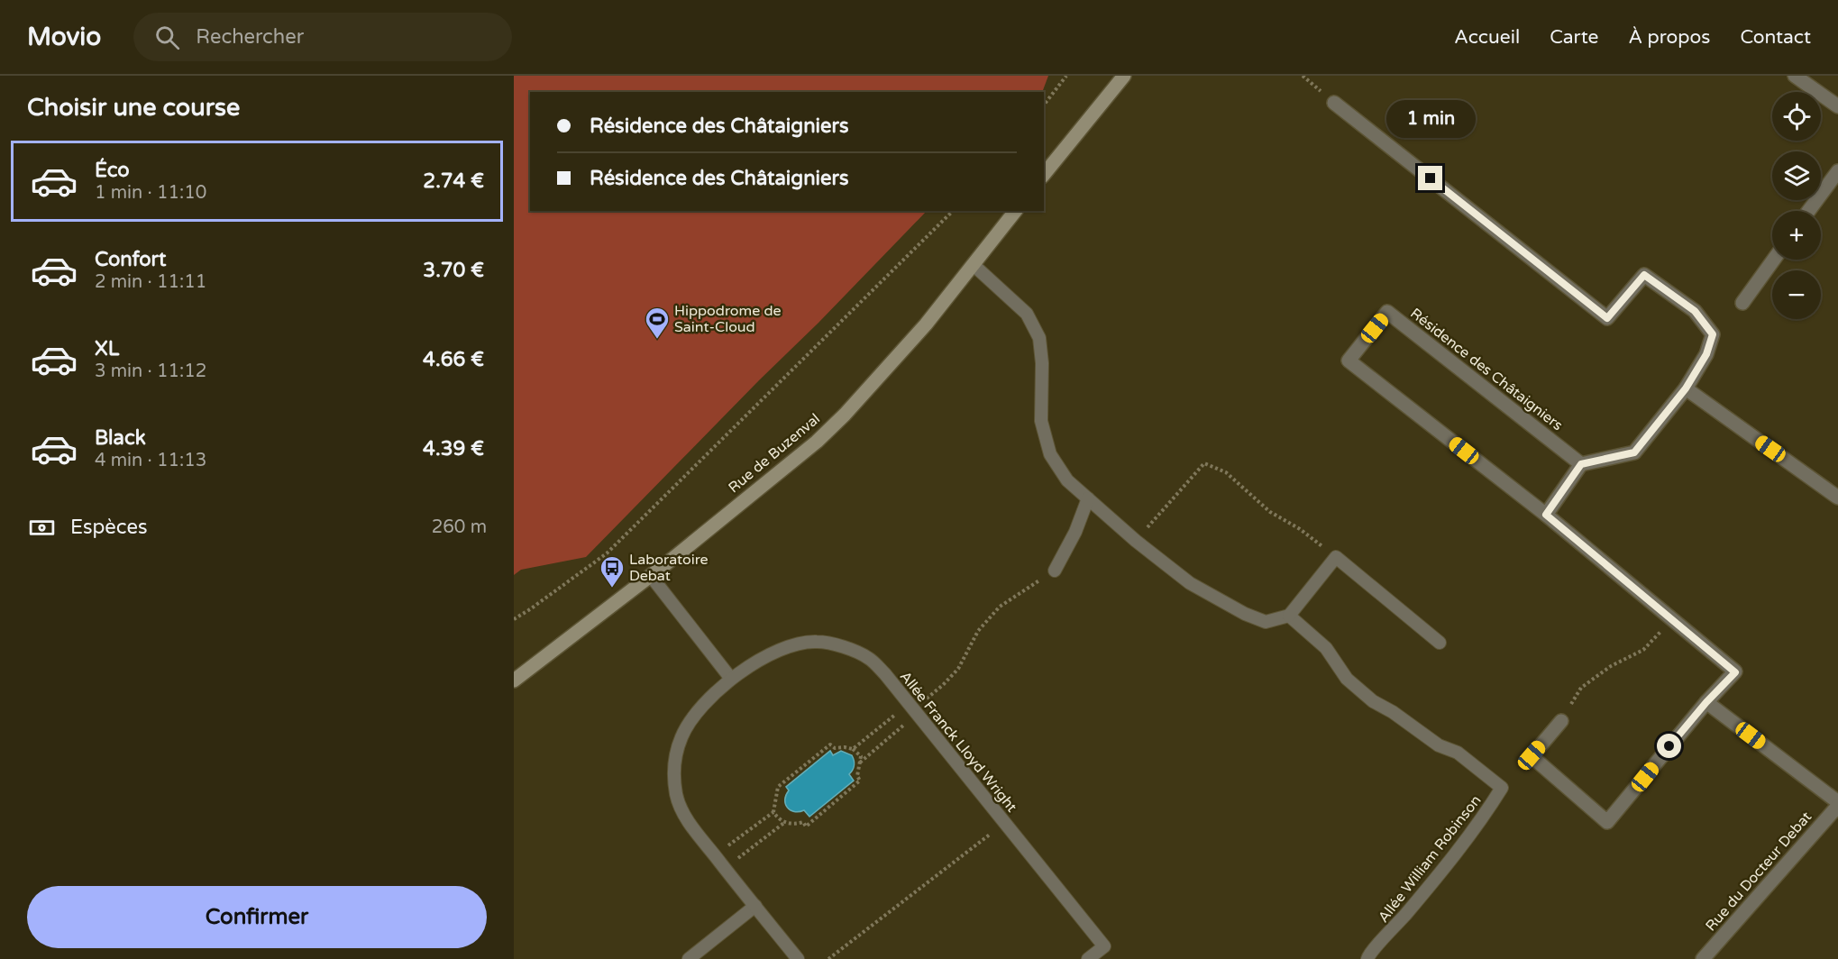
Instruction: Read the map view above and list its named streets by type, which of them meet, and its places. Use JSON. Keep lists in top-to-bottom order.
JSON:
{
  "streets": {
    "main road": ["Rue de Buzenval"],
    "street": ["Résidence des Châtaigniers", "Rue du Docteur Debat"],
    "lane": ["Allée Franck Lloyd Wright", "Allée William Robinson"]
  },
  "places": {
    "sports": ["Hippodrome de Saint-Cloud"],
    "bus stop": ["Laboratoire Debat"]
  },
  "page": {
    "header": "Movio",
    "search": "Rechercher",
    "nav": [
      "Accueil",
      "Carte",
      "À propos",
      "Contact"
    ],
    "heading": "Choisir une course",
    "map_buttons": ["+", "−"],
    "banner": ["Résidence des Châtaigniers", "Résidence des Châtaigniers"],
    "bubble": "1 min",
    "list": [
      {
        "name": "Éco",
        "note": "1 min · 11:10",
        "value": "2.74 €"
      },
      {
        "name": "Confort",
        "note": "2 min · 11:11",
        "value": "3.70 €"
      },
      {
        "name": "XL",
        "note": "3 min · 11:12",
        "value": "4.66 €"
      },
      {
        "name": "Black",
        "note": "4 min · 11:13",
        "value": "4.39 €"
      }
    ],
    "pay": ["Espèces", "260 m"],
    "buttons": "Confirmer"
  }
}
